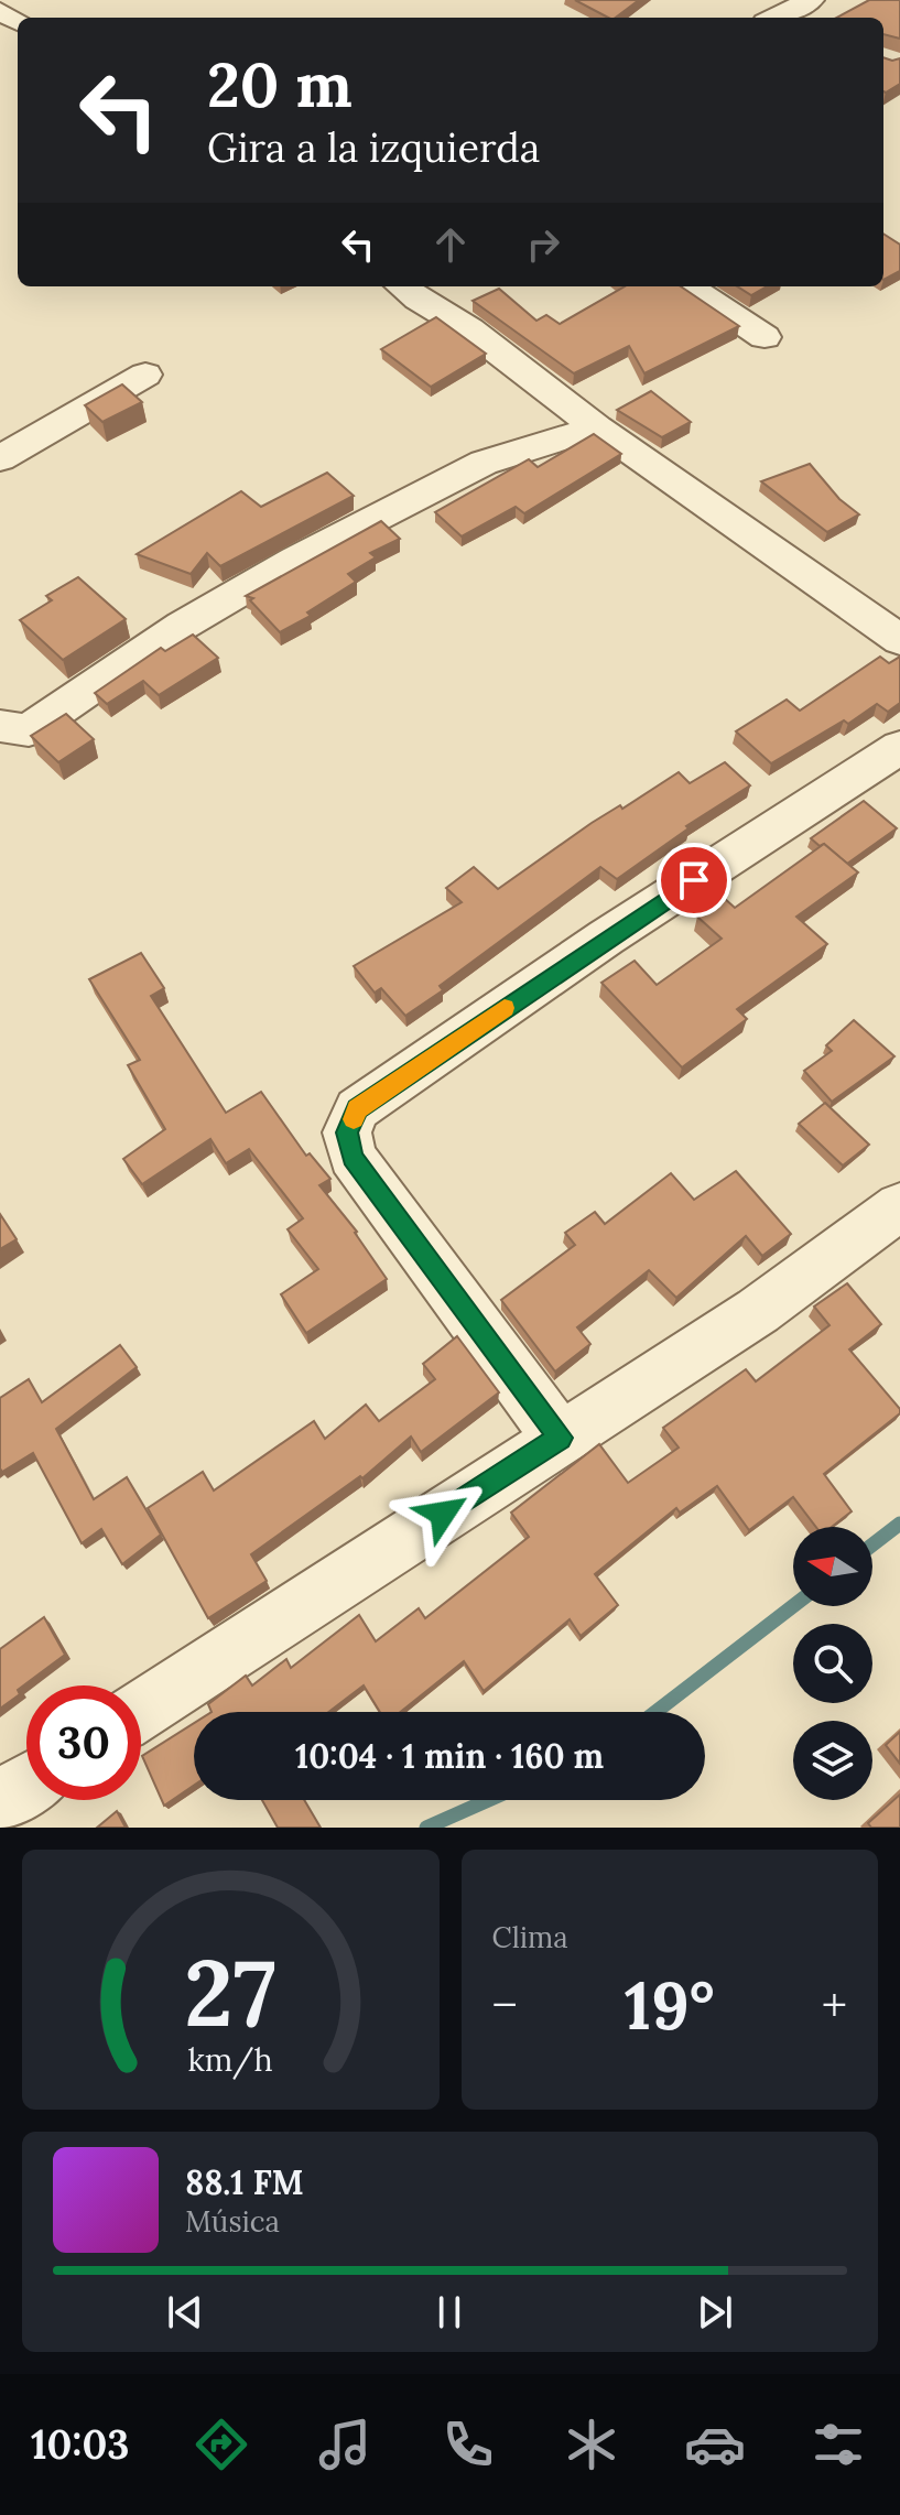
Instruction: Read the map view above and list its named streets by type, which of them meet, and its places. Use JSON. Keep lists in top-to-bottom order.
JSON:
{
  "north": "left",
  "page": {
    "turn": ["20 m", "Gira a la izquierda"],
    "limit": "30",
    "trip": "10:04 · 1 min · 160 m",
    "tile": "Clima",
    "heat": ["−", "19°", "+"],
    "song": ["88.1 FM", "Música"],
    "tabs": "10:03",
    "gauge": ["27", "km/h"]
  }
}
